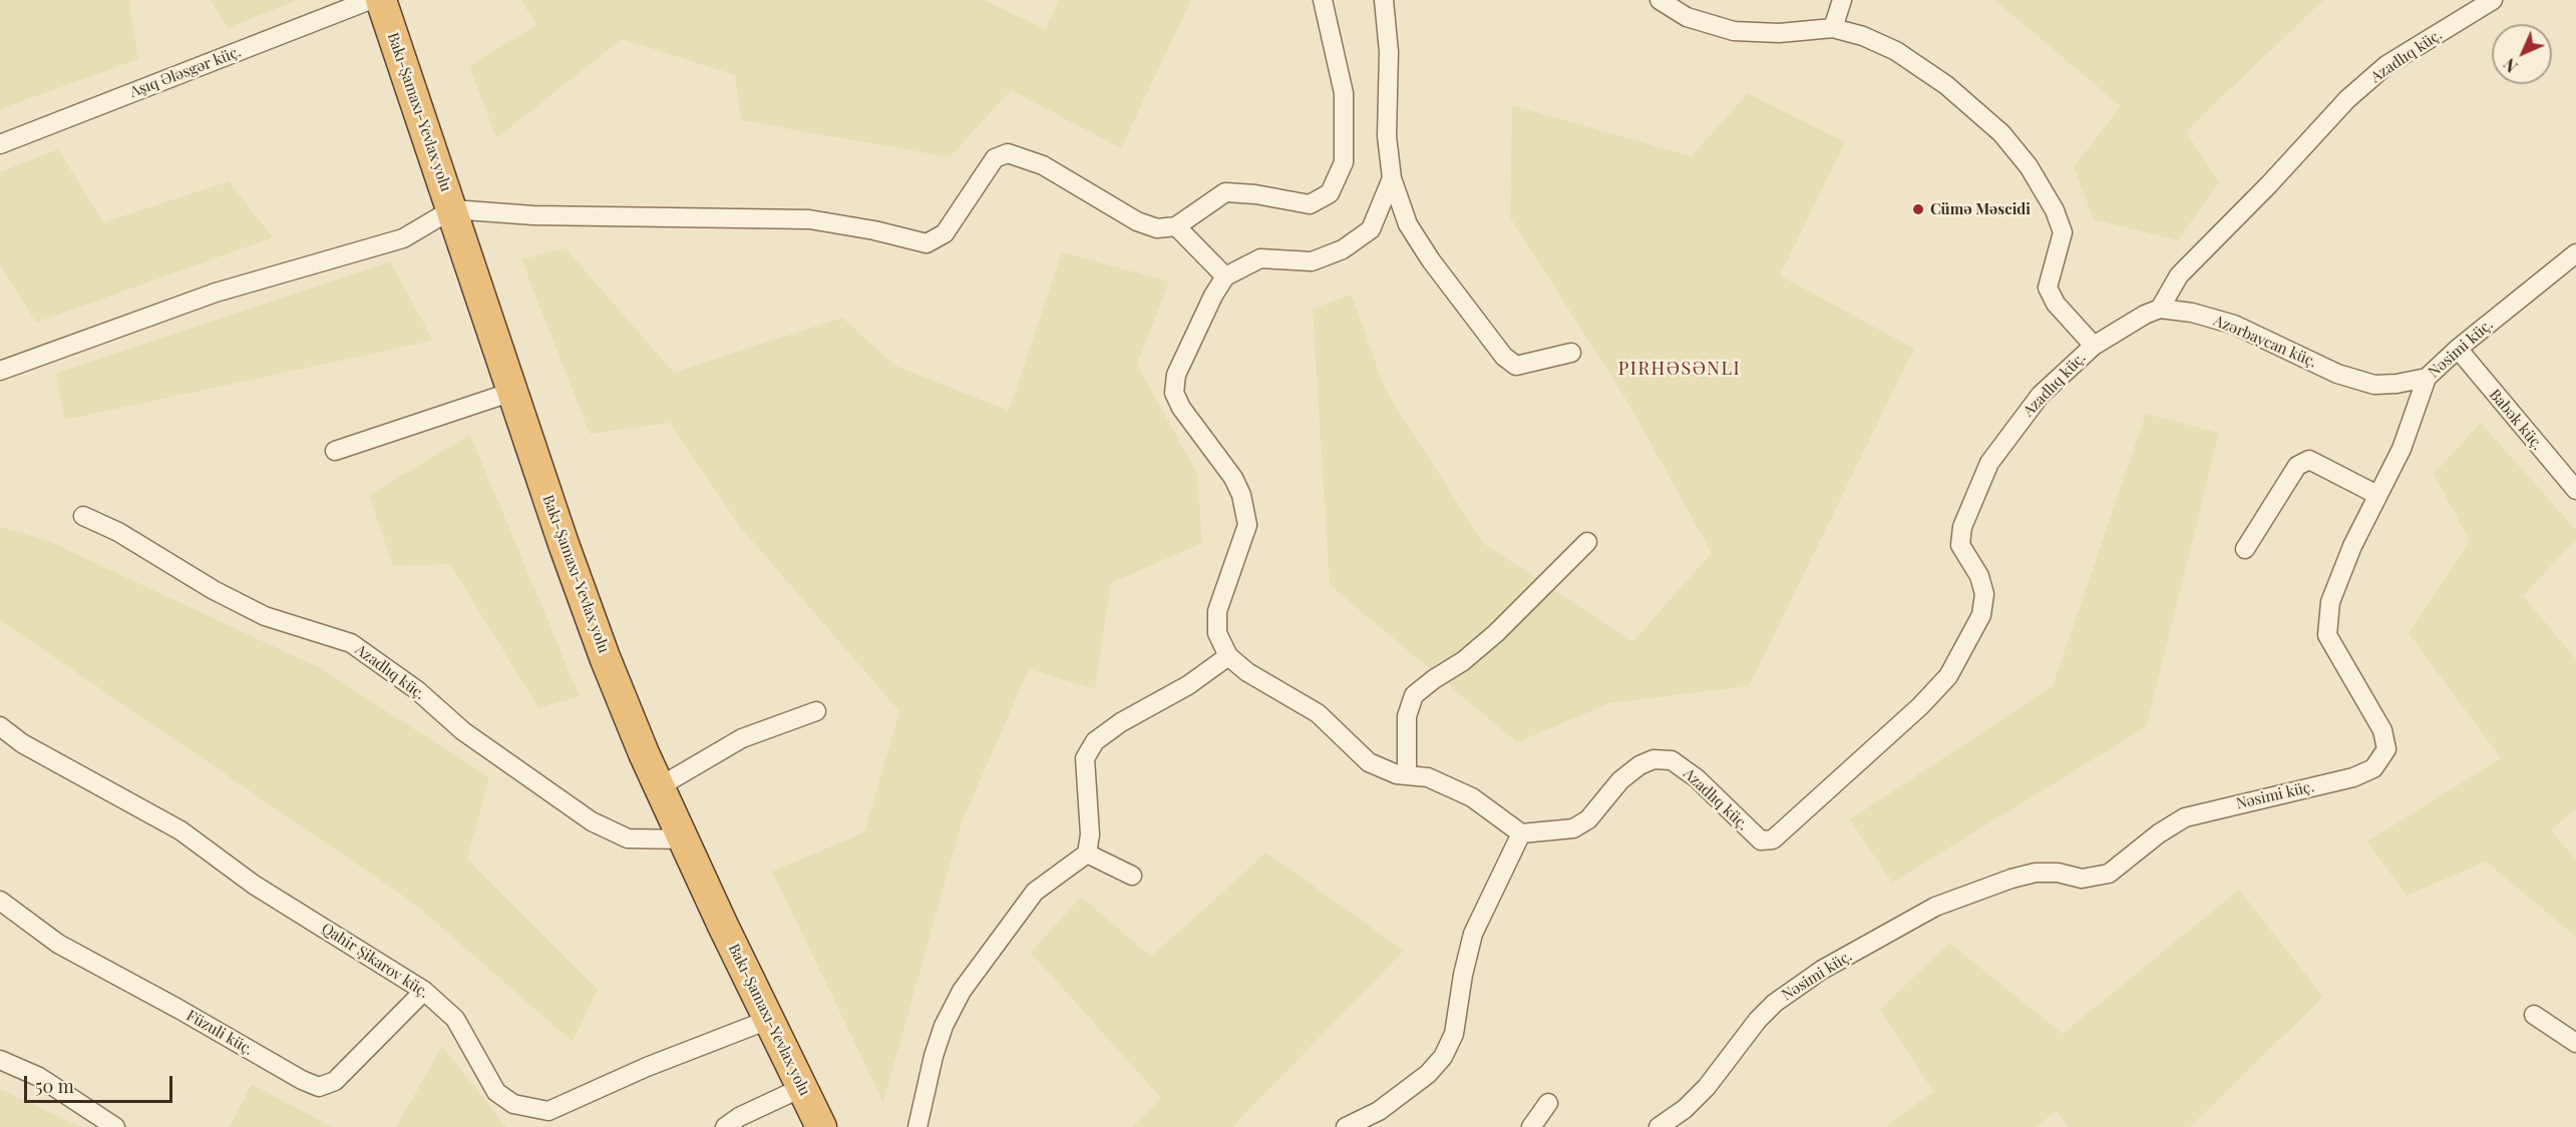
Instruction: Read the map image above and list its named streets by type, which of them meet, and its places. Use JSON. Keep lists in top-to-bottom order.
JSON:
{
  "streets": {
    "highway": ["Bakı-Şamaxı-Yevlax yolu"],
    "street": [
      "Azadlıq küç.",
      "Aşıq Ələsgər küç.",
      "Azərbaycan küç.",
      "Nəsimi küç.",
      "Babək küç.",
      "Qahir Şikarov küç.",
      "Füzuli küç."
    ]
  },
  "crossings": [
    ["Azadlıq küç.", "Bakı-Şamaxı-Yevlax yolu"],
    ["Azadlıq küç.", "Azərbaycan küç."],
    ["Bakı-Şamaxı-Yevlax yolu", "Qahir Şikarov küç."],
    ["Azərbaycan küç.", "Nəsimi küç."],
    ["Nəsimi küç.", "Babək küç."],
    ["Qahir Şikarov küç.", "Füzuli küç."]
  ],
  "districts": ["PIRHƏSƏNLI"],
  "places": ["Cümə Məscidi"],
  "scale_bar": "50 m",
  "north": "bottom left"
}
